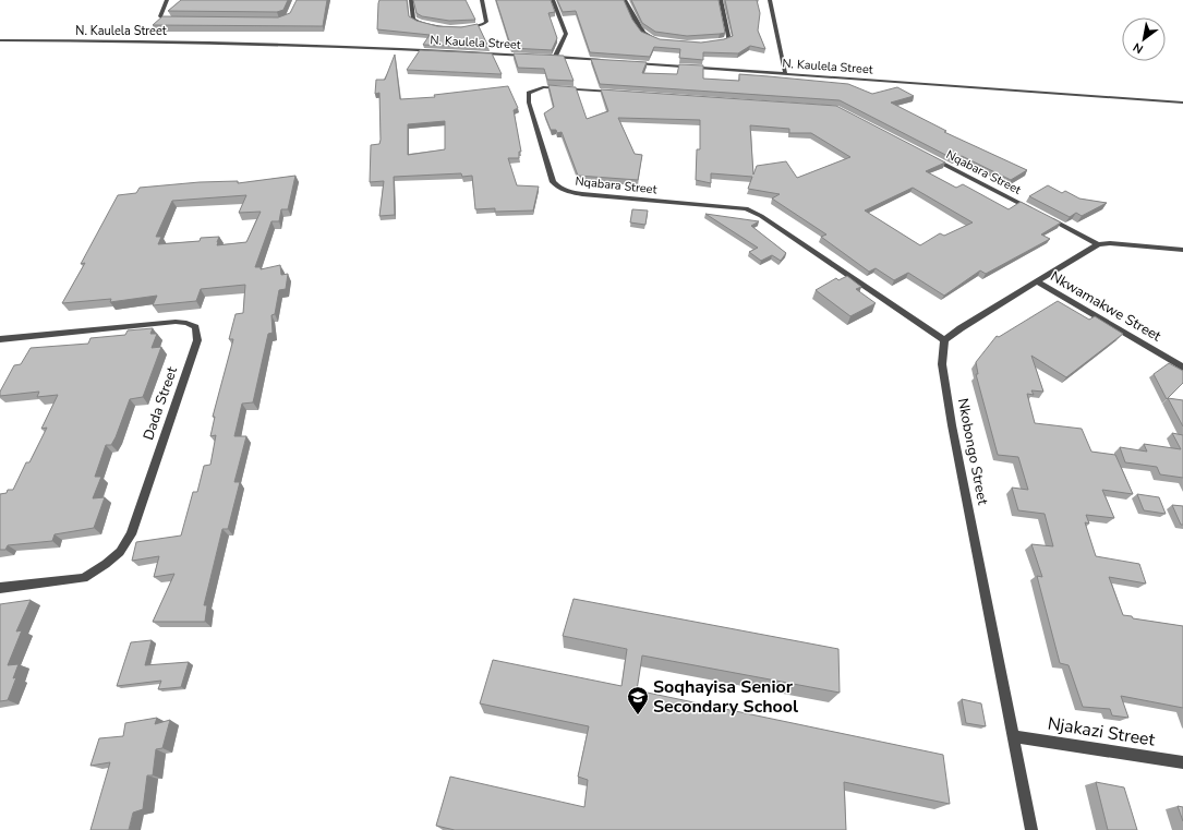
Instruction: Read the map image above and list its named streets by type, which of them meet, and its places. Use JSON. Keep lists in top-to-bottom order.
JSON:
{
  "streets": {
    "street": [
      "N. Kaulela Street",
      "Nqabara Street",
      "Nkwamakwe Street",
      "Dada Street",
      "Nkobongo Street",
      "Njakazi Street"
    ]
  },
  "crossings": [
    ["Nqabara Street", "Nkobongo Street"],
    ["Nkobongo Street", "Njakazi Street"]
  ],
  "places": {
    "school or university": ["Soqhayisa Senior Secondary School"]
  },
  "north": "bottom left"
}
